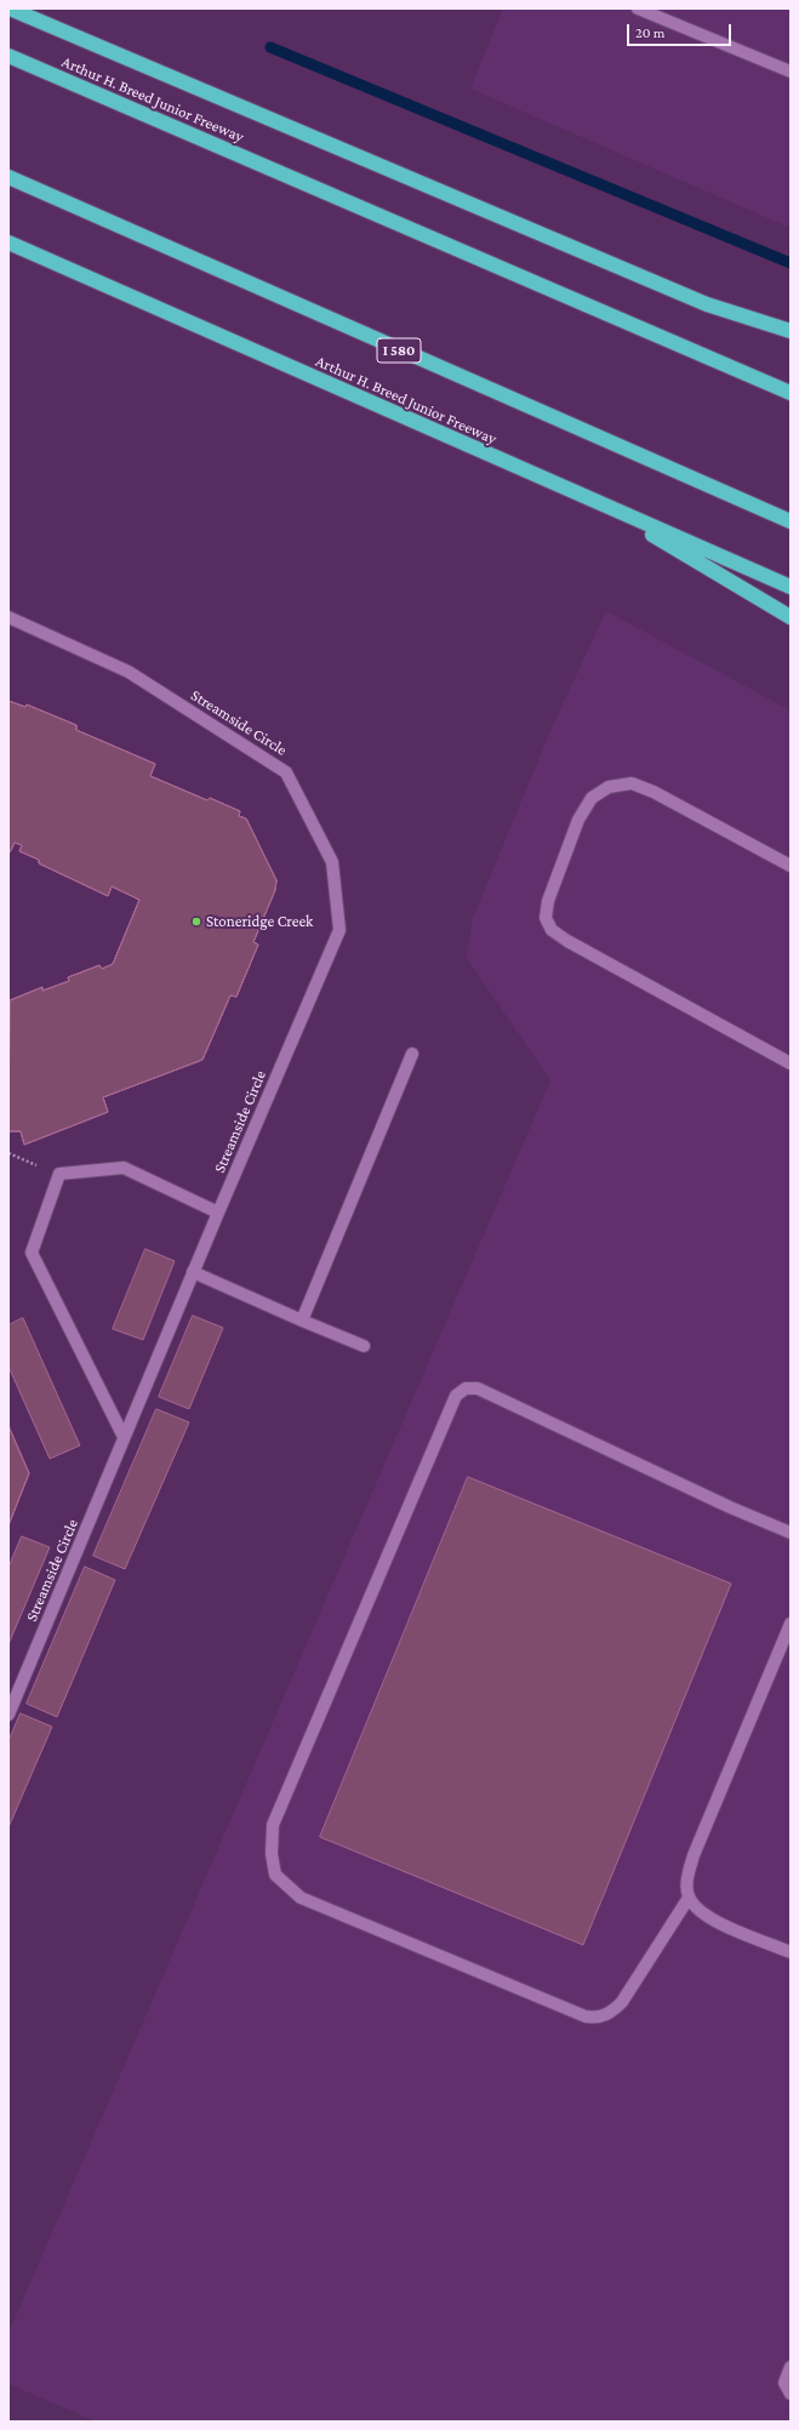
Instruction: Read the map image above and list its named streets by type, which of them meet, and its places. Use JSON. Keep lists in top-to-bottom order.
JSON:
{
  "streets": {
    "highway": ["Arthur H. Breed Junior Freeway", "I 580"],
    "street": ["Streamside Circle"]
  },
  "places": ["Stoneridge Creek"],
  "scale_bar": "20 m"
}
